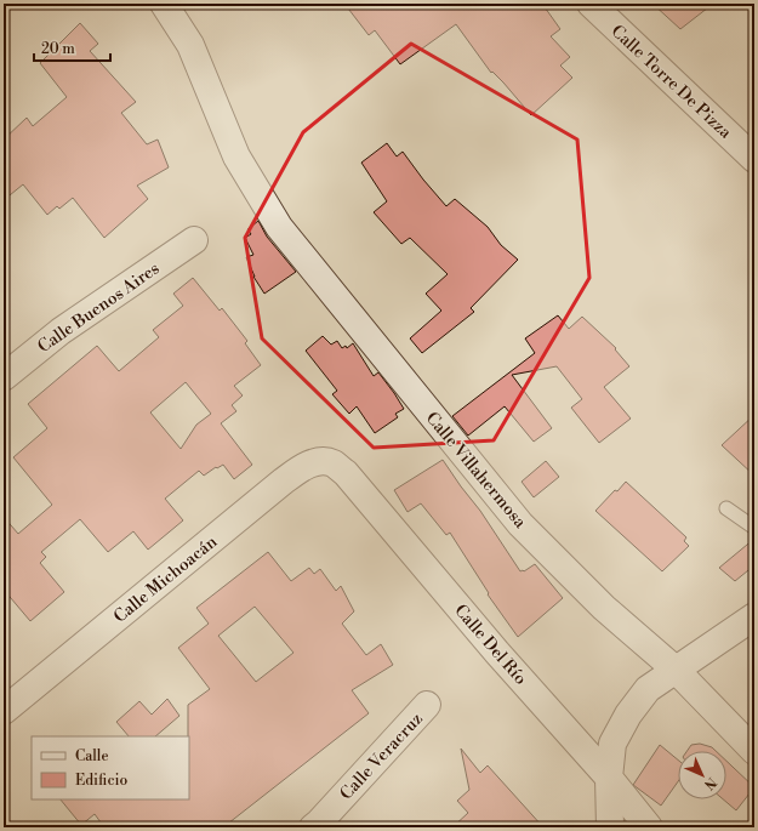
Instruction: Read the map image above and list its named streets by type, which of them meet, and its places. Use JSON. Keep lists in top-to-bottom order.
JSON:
{
  "streets": {
    "street": [
      "Calle Torre De Pizza",
      "Calle Buenos Aires",
      "Calle Villahermosa",
      "Calle Michoacán",
      "Calle Del Río",
      "Calle Veracruz"
    ]
  },
  "crossings": [
    ["Calle Michoacán", "Calle Del Río"]
  ],
  "legend": ["Calle", "Edificio"],
  "scale_bar": "20 m",
  "north": "bottom right"
}
